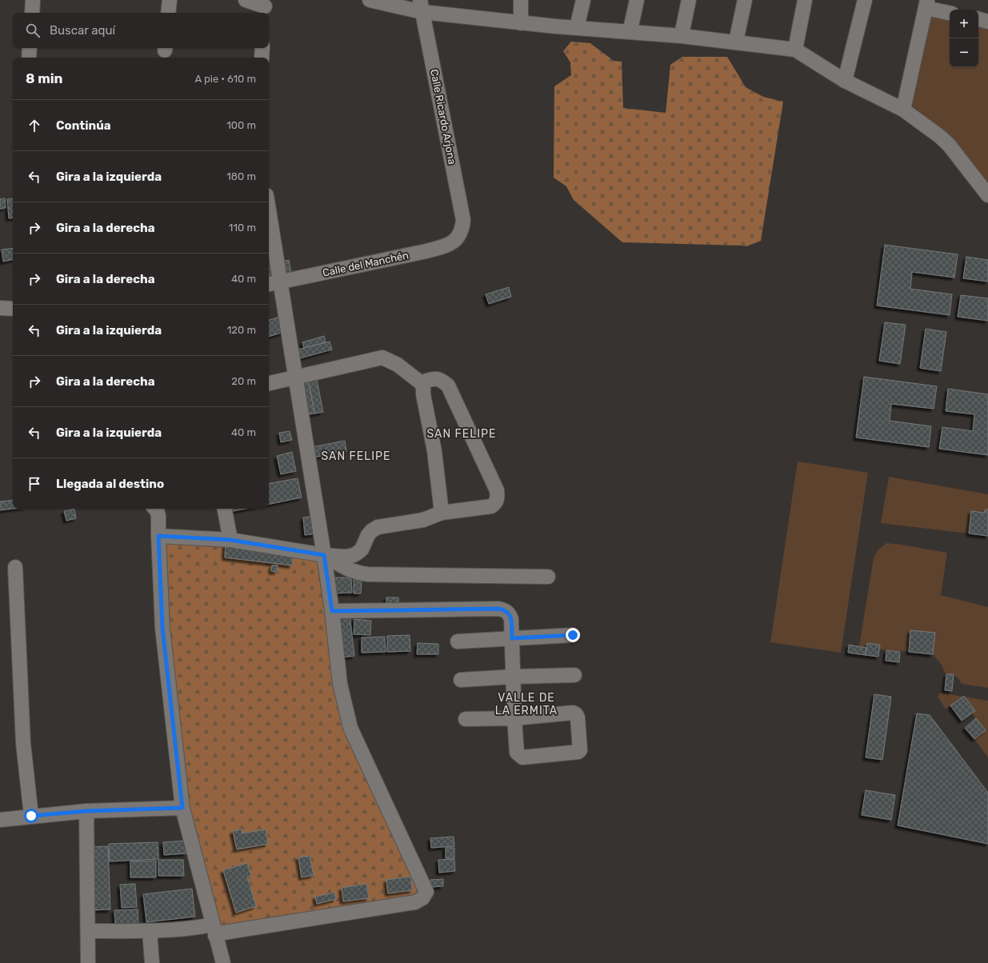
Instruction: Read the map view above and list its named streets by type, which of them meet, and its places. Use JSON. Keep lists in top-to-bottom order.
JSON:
{
  "streets": {
    "street": ["Calle Ricardo Arjona", "Calle del Manchén"]
  },
  "crossings": [
    ["Calle Ricardo Arjona", "Calle del Manchén"]
  ],
  "districts": ["SAN FELIPE", "SAN FELIPE", "VALLE DE LA ERMITA"],
  "page": {
    "map_buttons": ["+", "−"],
    "search": "Buscar aquí",
    "heading": ["8 min", "A pie · 610 m"],
    "list": [
      ["Continúa", "100 m"],
      ["Gira a la izquierda", "180 m"],
      ["Gira a la derecha", "110 m"],
      ["Gira a la derecha", "40 m"],
      ["Gira a la izquierda", "120 m"],
      ["Gira a la derecha", "20 m"],
      ["Gira a la izquierda", "40 m"],
      "Llegada al destino"
    ]
  }
}
